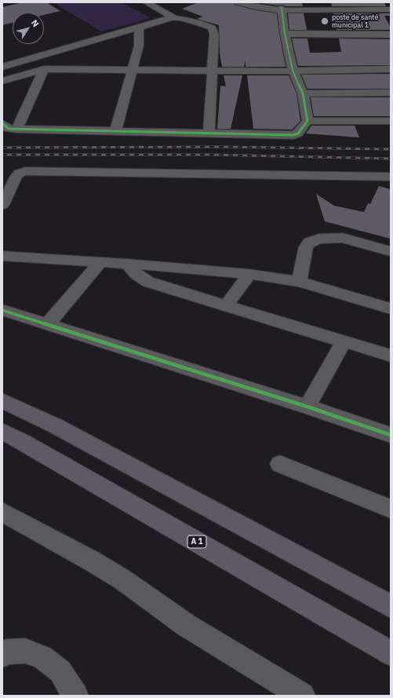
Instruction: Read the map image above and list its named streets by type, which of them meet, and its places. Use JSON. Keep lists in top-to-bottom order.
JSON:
{
  "streets": {
    "highway": ["A 1"]
  },
  "places": ["poste de santé municipal 1"],
  "north": "top right"
}
